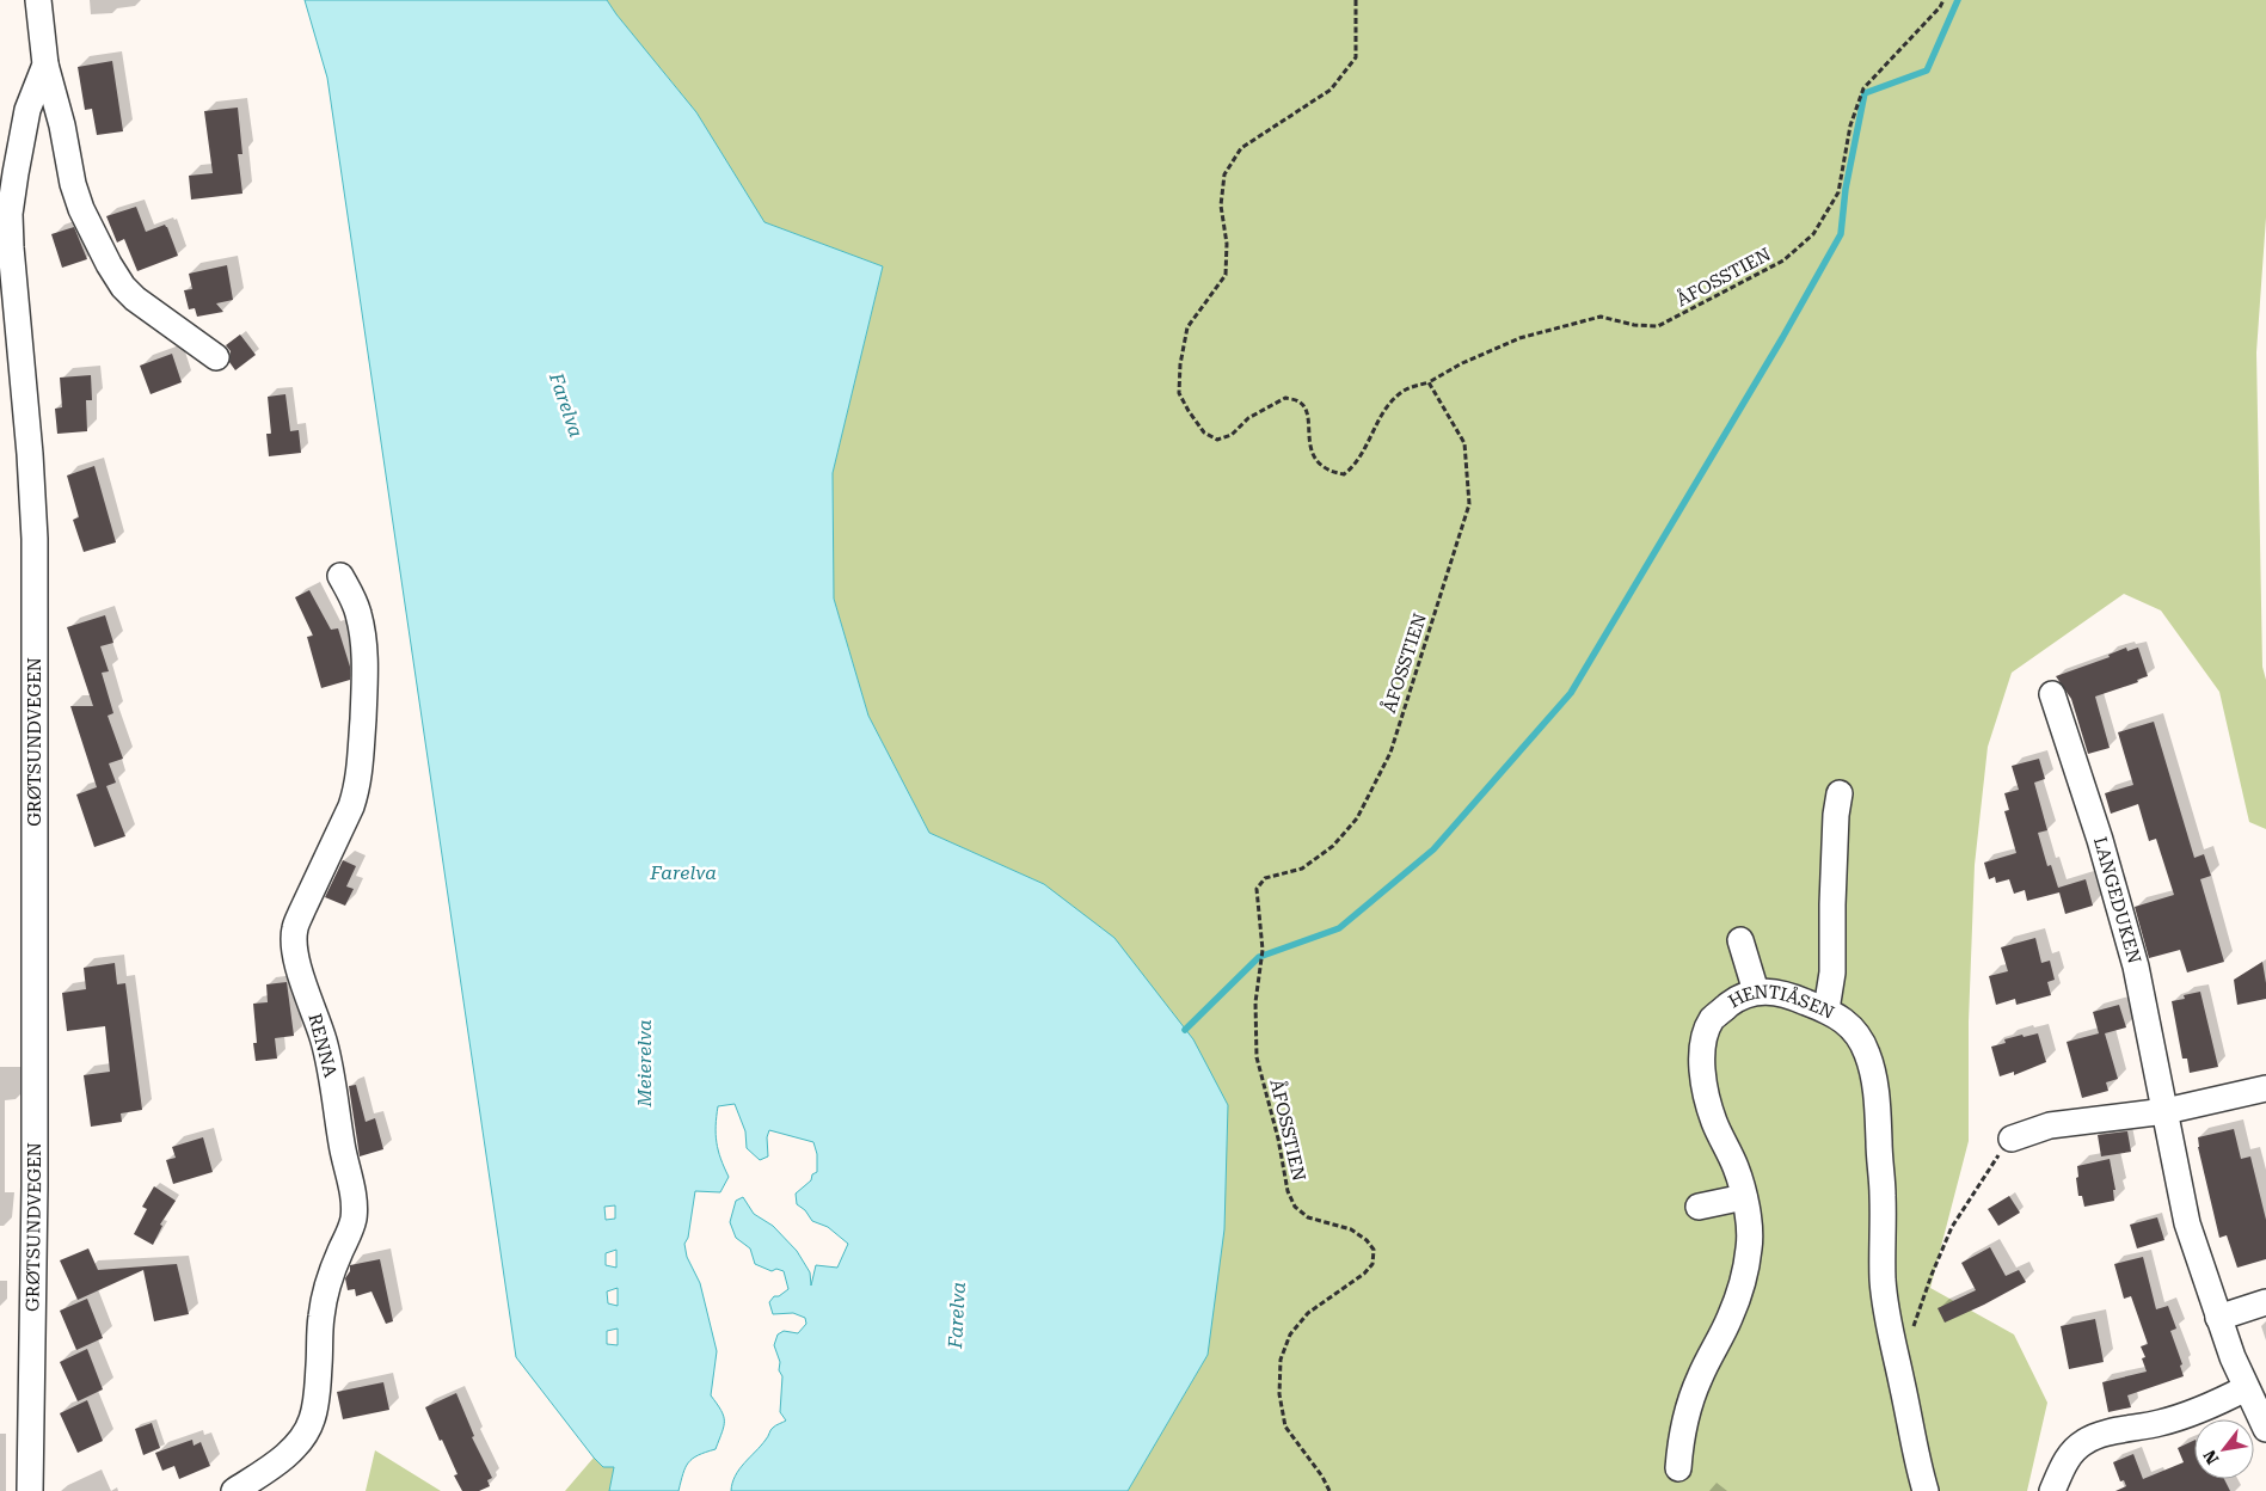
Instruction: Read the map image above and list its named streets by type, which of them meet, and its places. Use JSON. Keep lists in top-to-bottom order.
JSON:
{
  "streets": {
    "street": [
      "GRØTSUNDVEGEN",
      "LANGEDUKEN",
      "HENTIÅSEN",
      "RENNA"
    ],
    "path": ["ÅFOSSTIEN"]
  },
  "water": ["Farelva", "Meierelva"],
  "north": "bottom left"
}
